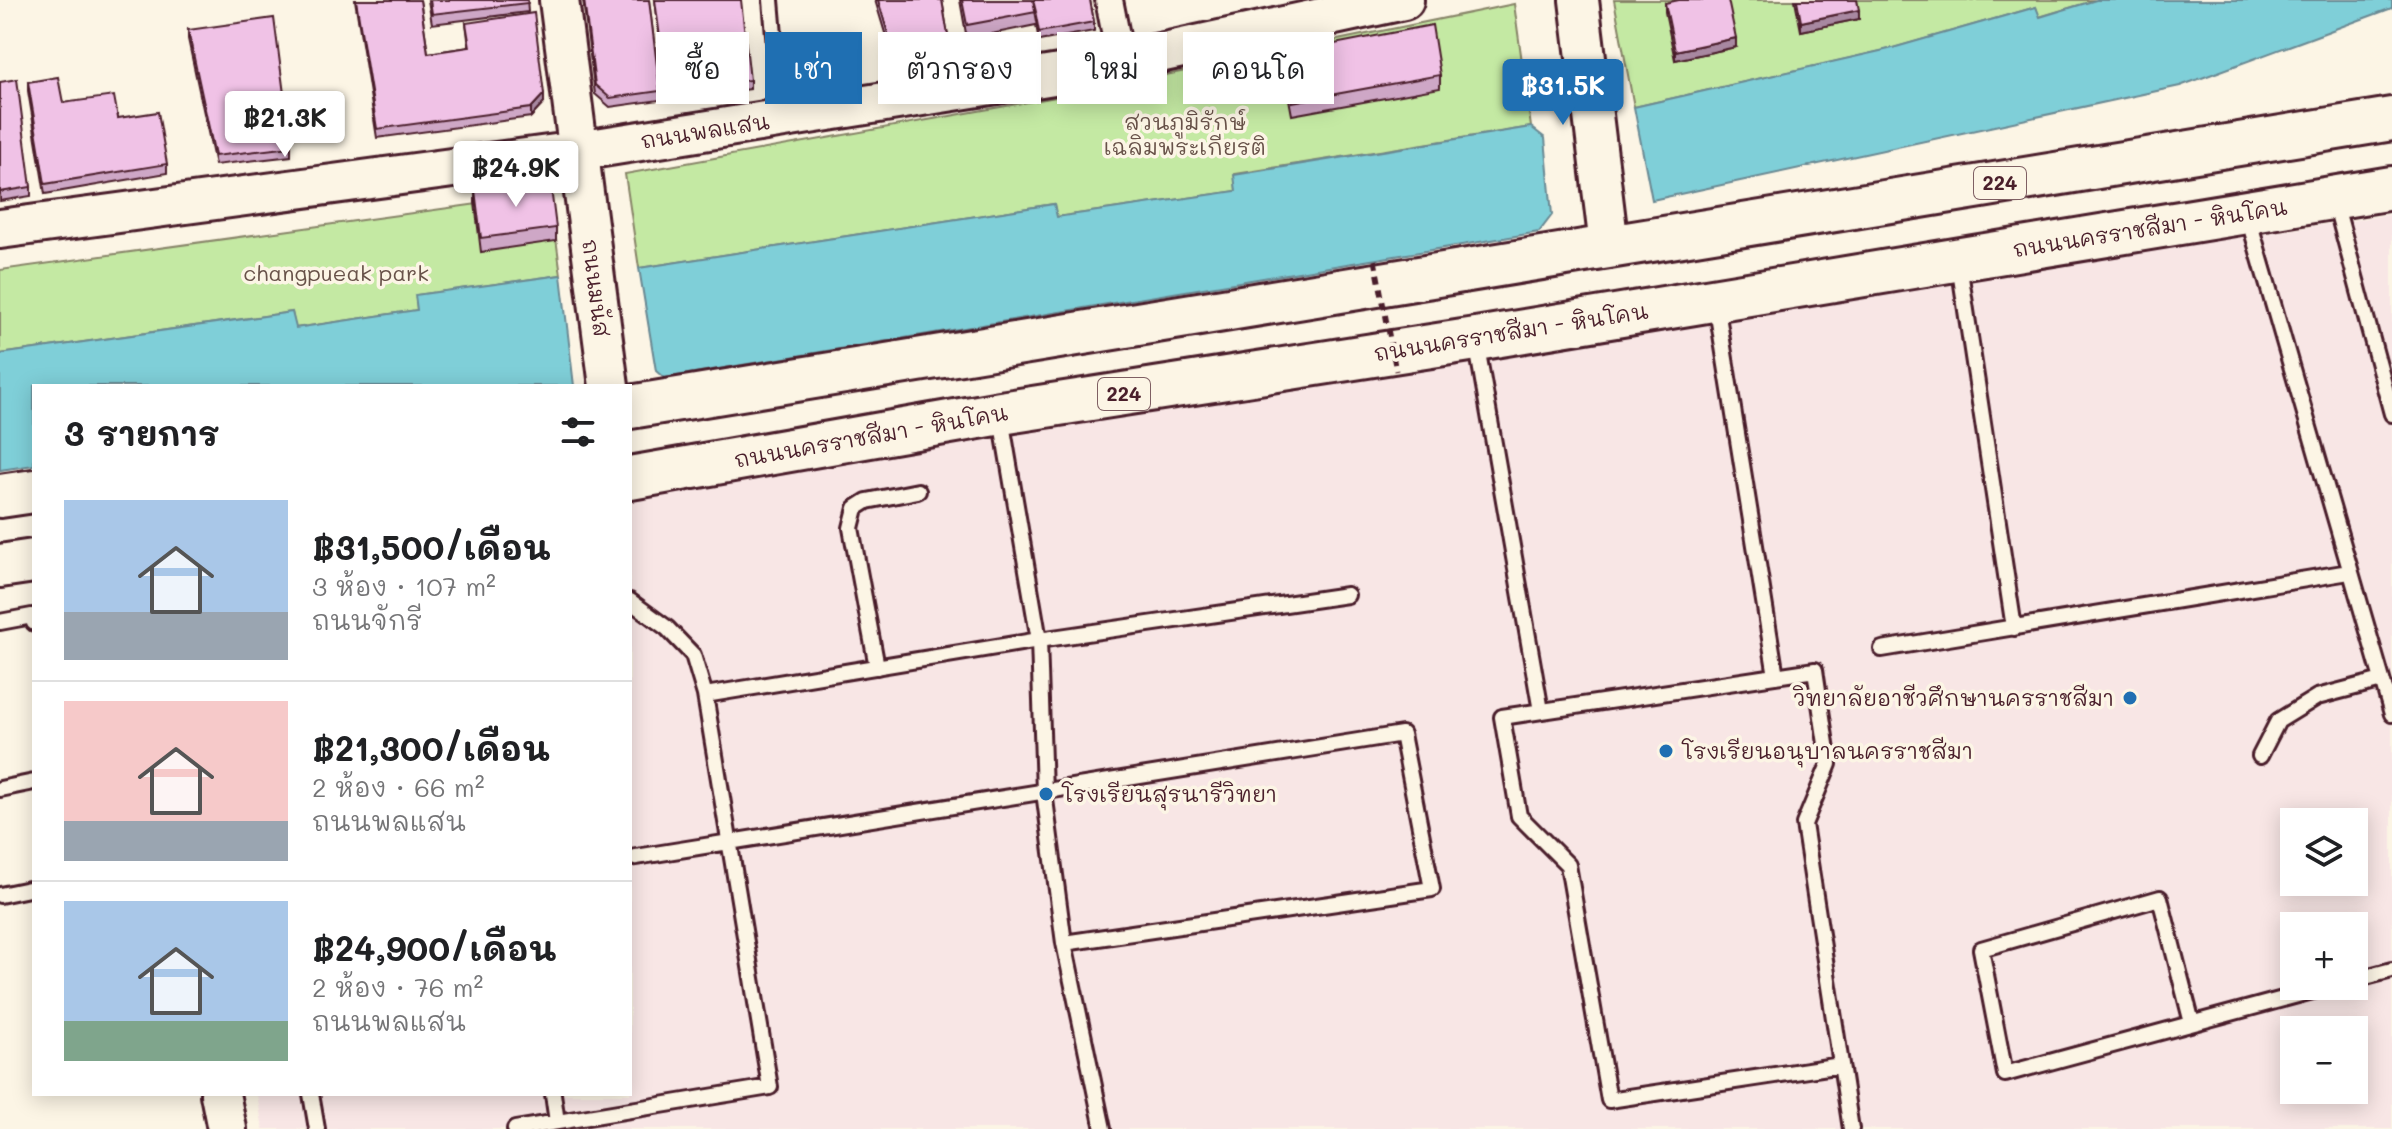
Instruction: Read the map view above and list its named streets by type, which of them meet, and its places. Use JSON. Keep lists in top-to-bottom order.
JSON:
{
  "streets": {
    "main road": ["224", "ถนนนครราชสีมา - หินโคน"],
    "street": ["ถนนพลแสน", "ถนนมนัส"]
  },
  "crossings": [
    ["ถนนพลแสน", "ถนนมนัส"]
  ],
  "parks": ["สวนภูมิรักษ์ เฉลิมพระเกียรติ", "changpueak park"],
  "places": ["วิทยาลัยอาชีวศึกษานครราชสีมา", "โรงเรียนอนุบาลนครราชสีมา", "โรงเรียนสุรนารีวิทยา"],
  "page": {
    "chip": [
      "ซื้อ",
      "เช่า",
      "ตัวกรอง",
      "ใหม่",
      "คอนโด"
    ],
    "price": ["฿31.5K", "฿21.3K", "฿24.9K"],
    "heading": "3 รายการ",
    "list": [
      {
        "name": "฿31,500/เดือน",
        "note": "3 ห้อง · 107 m² · ถนนจักรี"
      },
      {
        "name": "฿21,300/เดือน",
        "note": "2 ห้อง · 66 m² · ถนนพลแสน"
      },
      {
        "name": "฿24,900/เดือน",
        "note": "2 ห้อง · 76 m² · ถนนพลแสน"
      }
    ],
    "map_buttons": ["+", "−"]
  }
}
